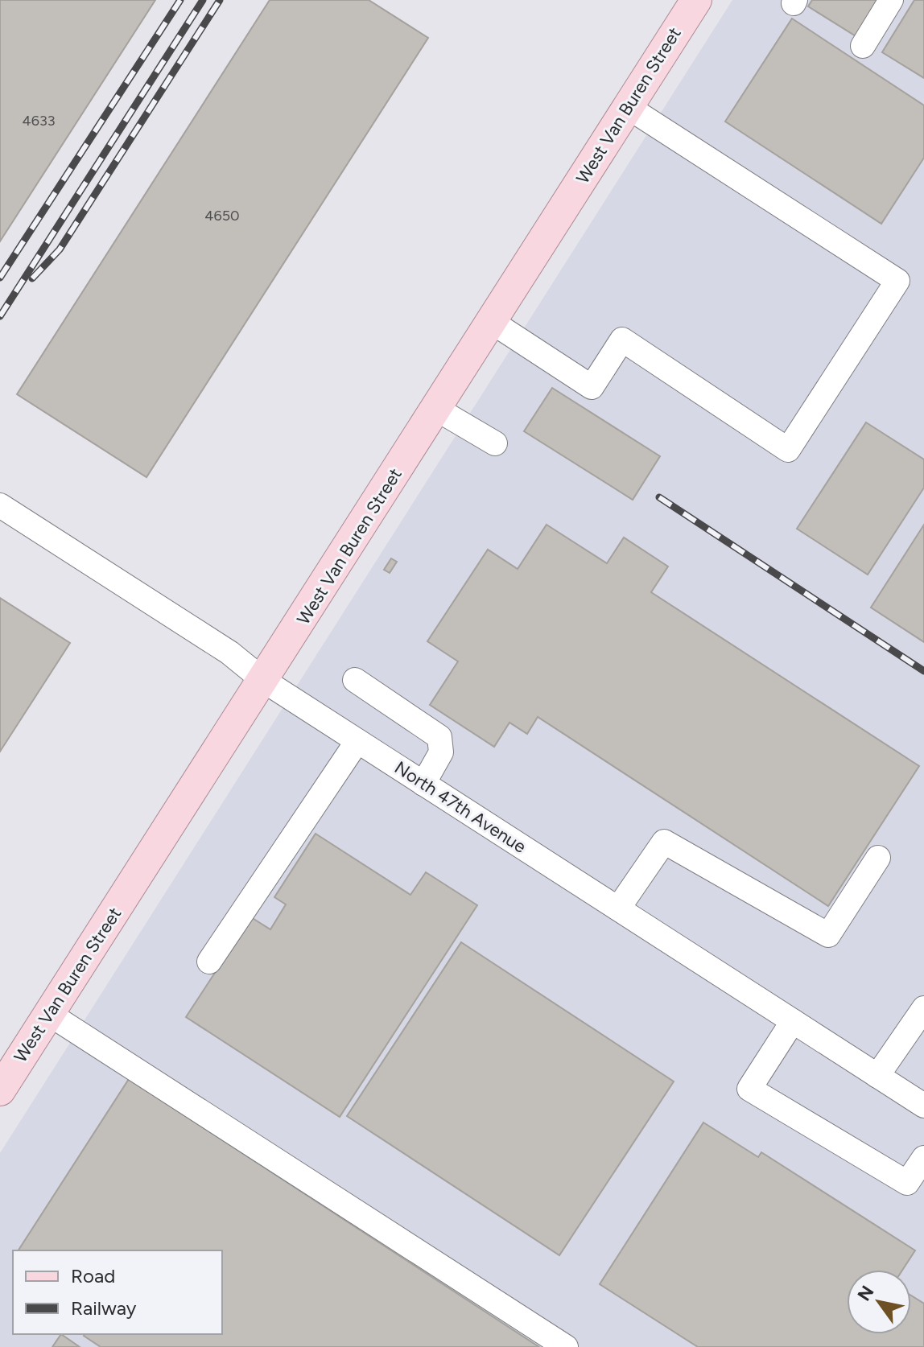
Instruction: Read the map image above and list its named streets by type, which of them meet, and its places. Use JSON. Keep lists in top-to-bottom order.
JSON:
{
  "streets": {
    "main road": ["West Van Buren Street"],
    "street": ["North 47th Avenue"]
  },
  "crossings": [
    ["West Van Buren Street", "North 47th Avenue"]
  ],
  "house_numbers": ["4633", "4650"],
  "legend": ["Road", "Railway"],
  "north": "top left"
}
